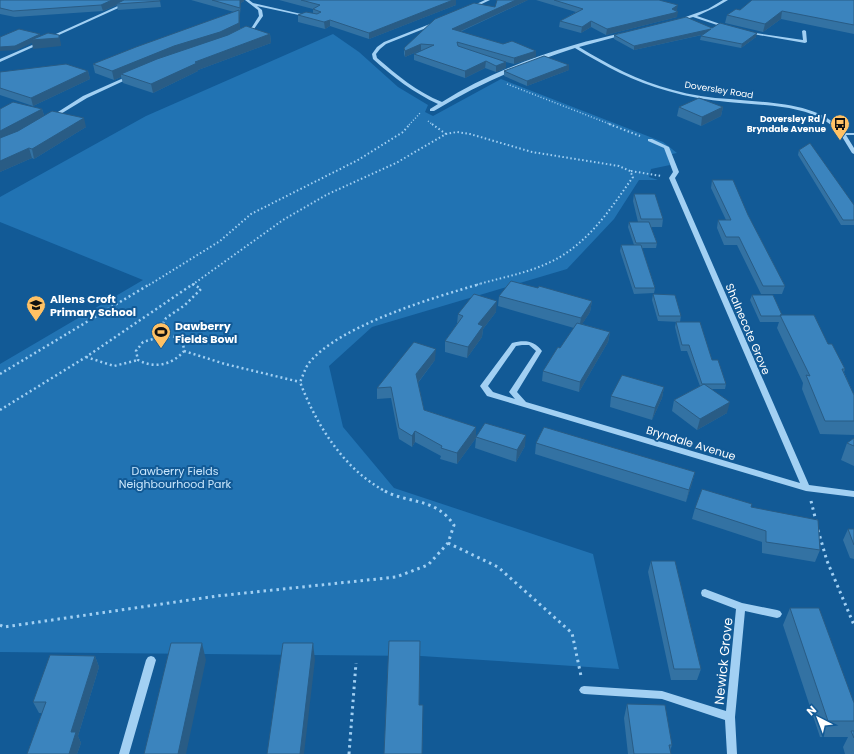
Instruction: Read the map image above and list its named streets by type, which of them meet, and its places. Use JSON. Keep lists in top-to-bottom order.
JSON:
{
  "streets": {
    "street": [
      "Doversley Road",
      "Shalnecote Grove",
      "Bryndale Avenue",
      "Newick Grove"
    ]
  },
  "crossings": [
    ["Shalnecote Grove", "Bryndale Avenue"]
  ],
  "parks": ["Dawberry Fields Neighbourhood Park"],
  "places": {
    "bus stop": ["Doversley Rd / Bryndale Avenue"],
    "school or university": ["Allens Croft Primary School"],
    "sports": ["Dawberry Fields Bowl"]
  },
  "north": "top left"
}
